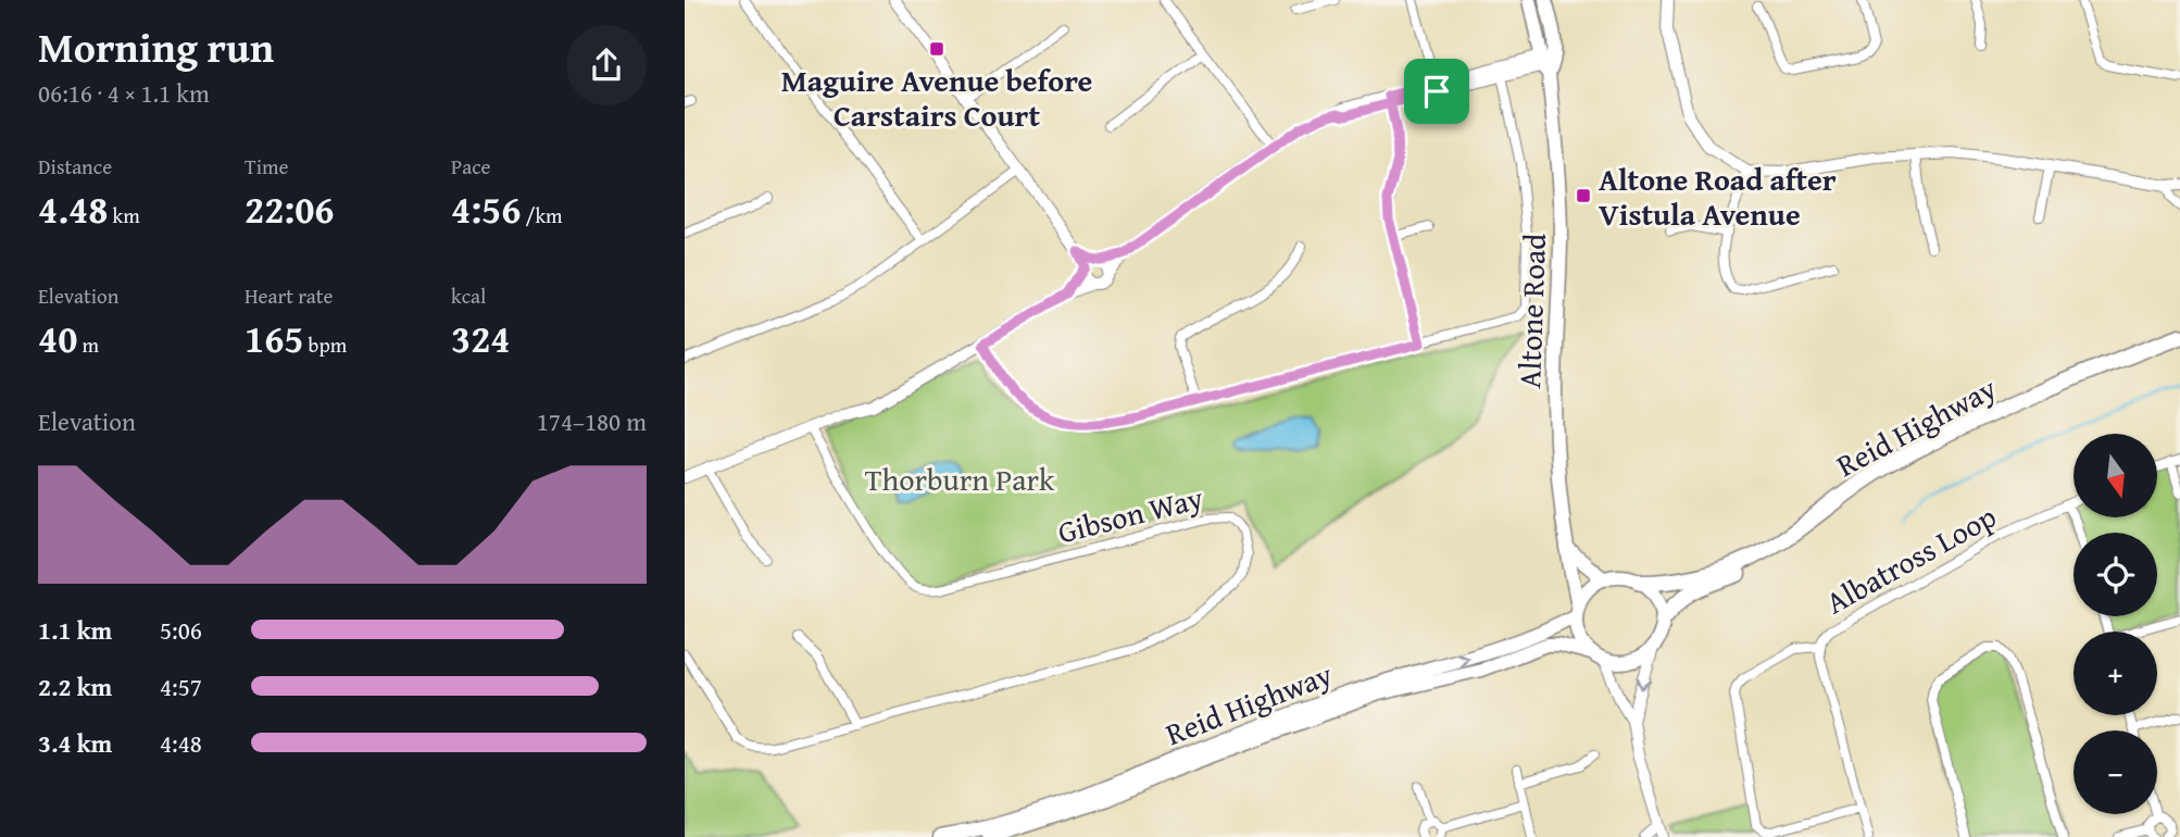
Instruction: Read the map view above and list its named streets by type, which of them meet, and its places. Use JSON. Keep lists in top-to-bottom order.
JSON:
{
  "streets": {
    "highway": ["Reid Highway"],
    "main road": ["Altone Road"],
    "street": ["Gibson Way", "Albatross Loop"]
  },
  "crossings": [
    ["Altone Road", "Reid Highway"]
  ],
  "parks": ["Thorburn Park"],
  "places": {
    "transit": ["Maguire Avenue before Carstairs Court", "Altone Road after Vistula Avenue"]
  },
  "north": "bottom",
  "page": {
    "heading": ["Morning run", "06:16 · 4 × 1.1 km"],
    "stats": [
      ["Distance", "4.48 km"],
      ["Time", "22:06"],
      ["Pace", "4:56 /km"],
      ["Elevation", "40 m"],
      ["Heart rate", "165 bpm"],
      ["kcal", "324"]
    ],
    "chart": ["Elevation", "174–180 m"],
    "map_buttons": ["+", "−"],
    "list": [
      {
        "name": "1.1 km",
        "note": "5:06"
      },
      {
        "name": "2.2 km",
        "note": "4:57"
      },
      {
        "name": "3.4 km",
        "note": "4:48"
      }
    ]
  }
}
